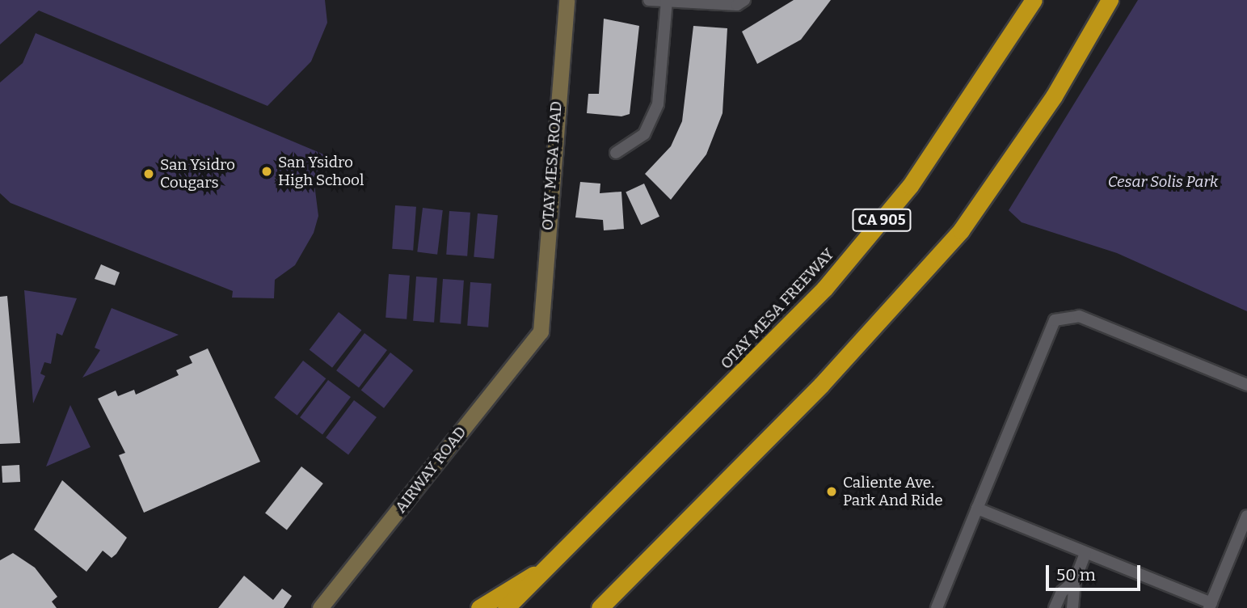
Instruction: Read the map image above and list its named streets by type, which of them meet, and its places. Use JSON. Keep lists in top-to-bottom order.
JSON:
{
  "streets": {
    "highway": ["CA 905", "OTAY MESA FREEWAY"],
    "main road": ["OTAY MESA ROAD", "AIRWAY ROAD"]
  },
  "crossings": [
    ["OTAY MESA ROAD", "AIRWAY ROAD"]
  ],
  "parks": ["Cesar Solis Park"],
  "places": ["San Ysidro High School", "San Ysidro Cougars", "Caliente Ave. Park And Ride"],
  "scale_bar": "50 m"
}
